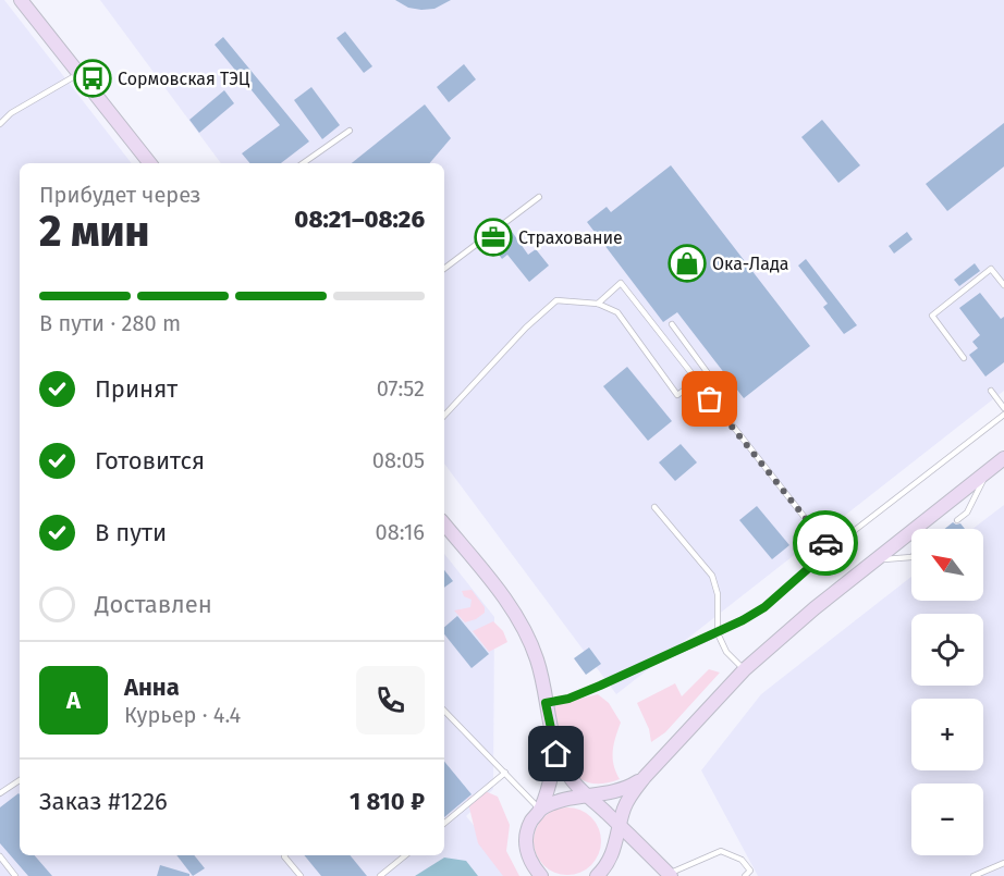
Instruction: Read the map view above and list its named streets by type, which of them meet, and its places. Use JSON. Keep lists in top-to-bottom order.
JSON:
{
  "places": {
    "bus stop": ["Сормовская ТЭЦ"],
    "office": ["Страхование"],
    "shop": ["Ока-Лада"]
  },
  "north": "top left",
  "page": {
    "heading": ["2 мин", "Прибудет через", "08:21–08:26"],
    "panel": [
      "Анна",
      "Курьер · 4.4",
      "Заказ #1226",
      "1 810 ₽"
    ],
    "bar": "В пути · 280 m",
    "list": [
      ["Принят", "07:52"],
      ["Готовится", "08:05"],
      ["В пути", "08:16"],
      "Доставлен"
    ],
    "map_buttons": ["+", "−"],
    "round": "А"
  }
}
